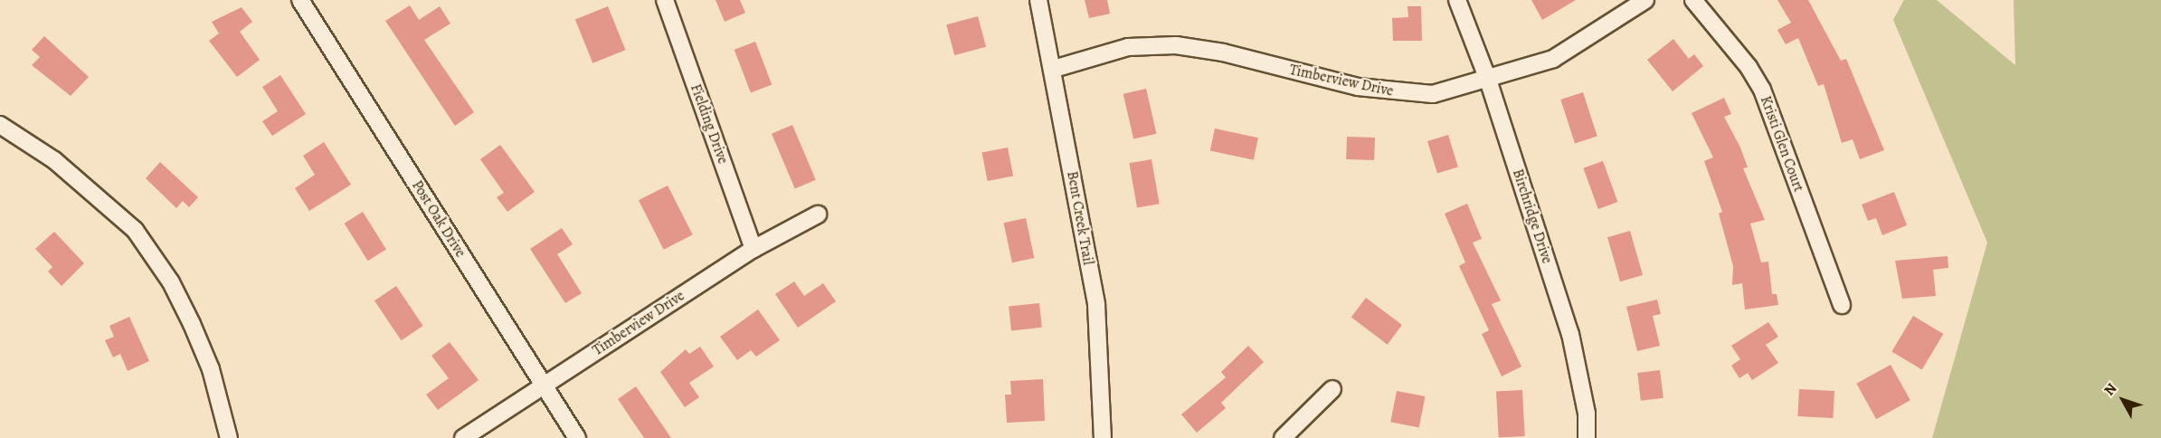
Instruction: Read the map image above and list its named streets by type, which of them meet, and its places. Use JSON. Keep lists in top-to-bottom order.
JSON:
{
  "streets": {
    "street": [
      "Timberview Drive",
      "Fielding Drive",
      "Kristi Glen Court",
      "Birchridge Drive",
      "Bent Creek Trail",
      "Post Oak Drive"
    ]
  },
  "crossings": [
    ["Timberview Drive", "Fielding Drive"],
    ["Timberview Drive", "Birchridge Drive"],
    ["Timberview Drive", "Bent Creek Trail"],
    ["Timberview Drive", "Post Oak Drive"]
  ],
  "north": "top left"
}
